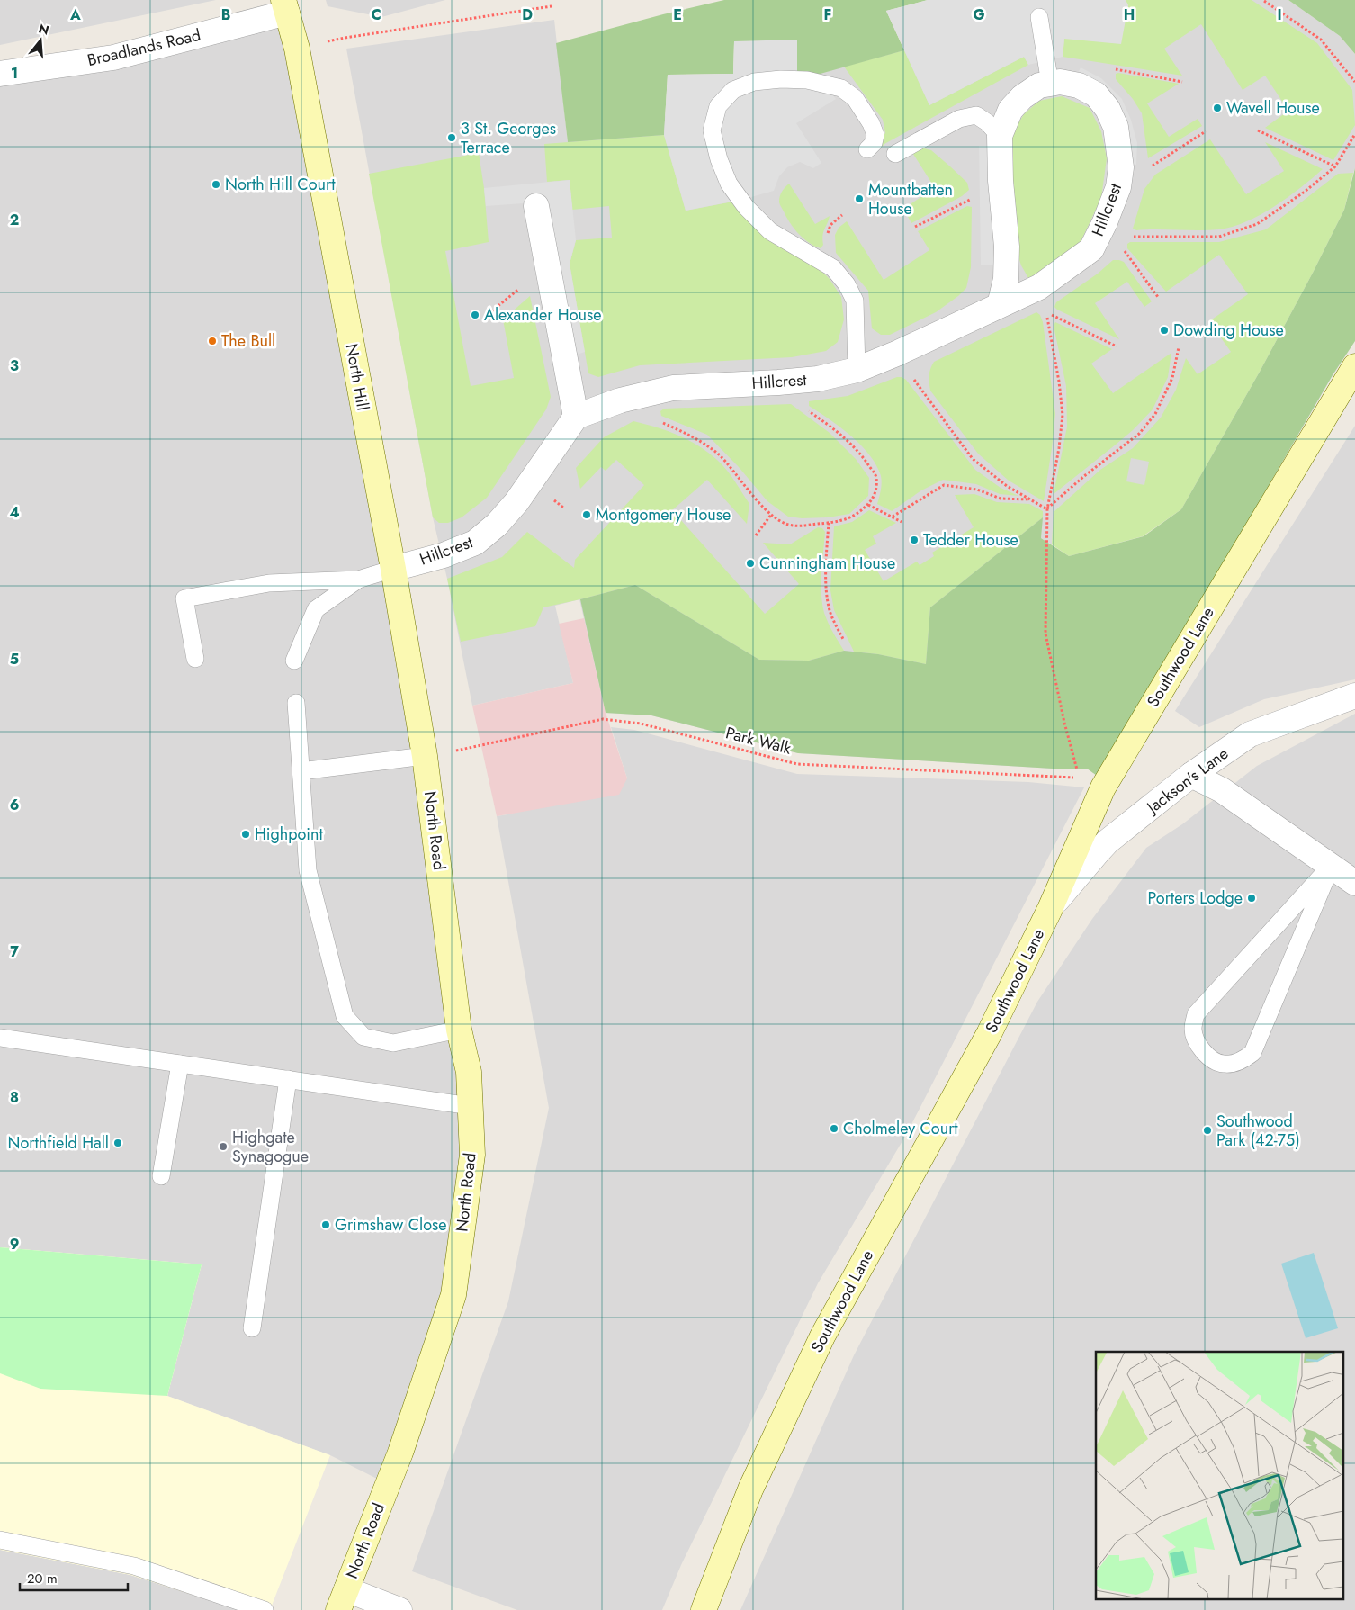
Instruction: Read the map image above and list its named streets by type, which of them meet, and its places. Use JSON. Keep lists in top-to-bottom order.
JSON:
{
  "streets": {
    "main road": ["North Hill", "Southwood Lane", "North Road"],
    "street": ["Broadlands Road", "Hillcrest", "Jackson's Lane"],
    "path": ["Park Walk"]
  },
  "crossings": [
    ["Broadlands Road", "North Hill"],
    ["Hillcrest", "North Hill"],
    ["North Hill", "Park Walk"],
    ["North Hill", "North Road"],
    ["Southwood Lane", "Jackson's Lane"],
    ["Park Walk", "North Road"]
  ],
  "places": [
    "Wavell House",
    "3 St. Georges Terrace",
    "North Hill Court",
    "Mountbatten House",
    "Alexander House",
    "Dowding House",
    "The Bull",
    "Montgomery House",
    "Tedder House",
    "Cunningham House",
    "Highpoint",
    "Porters Lodge",
    "Cholmeley Court",
    "Southwood Park (42-75)",
    "Northfield Hall",
    "Highgate Synagogue",
    "Grimshaw Close"
  ],
  "scale_bar": "20 m",
  "north": "top",
  "grid": {
    "columns": [
      "A",
      "B",
      "C",
      "D",
      "E",
      "F",
      "G",
      "H",
      "I"
    ],
    "rows": [
      "1",
      "2",
      "3",
      "4",
      "5",
      "6",
      "7",
      "8",
      "9"
    ]
  }
}
